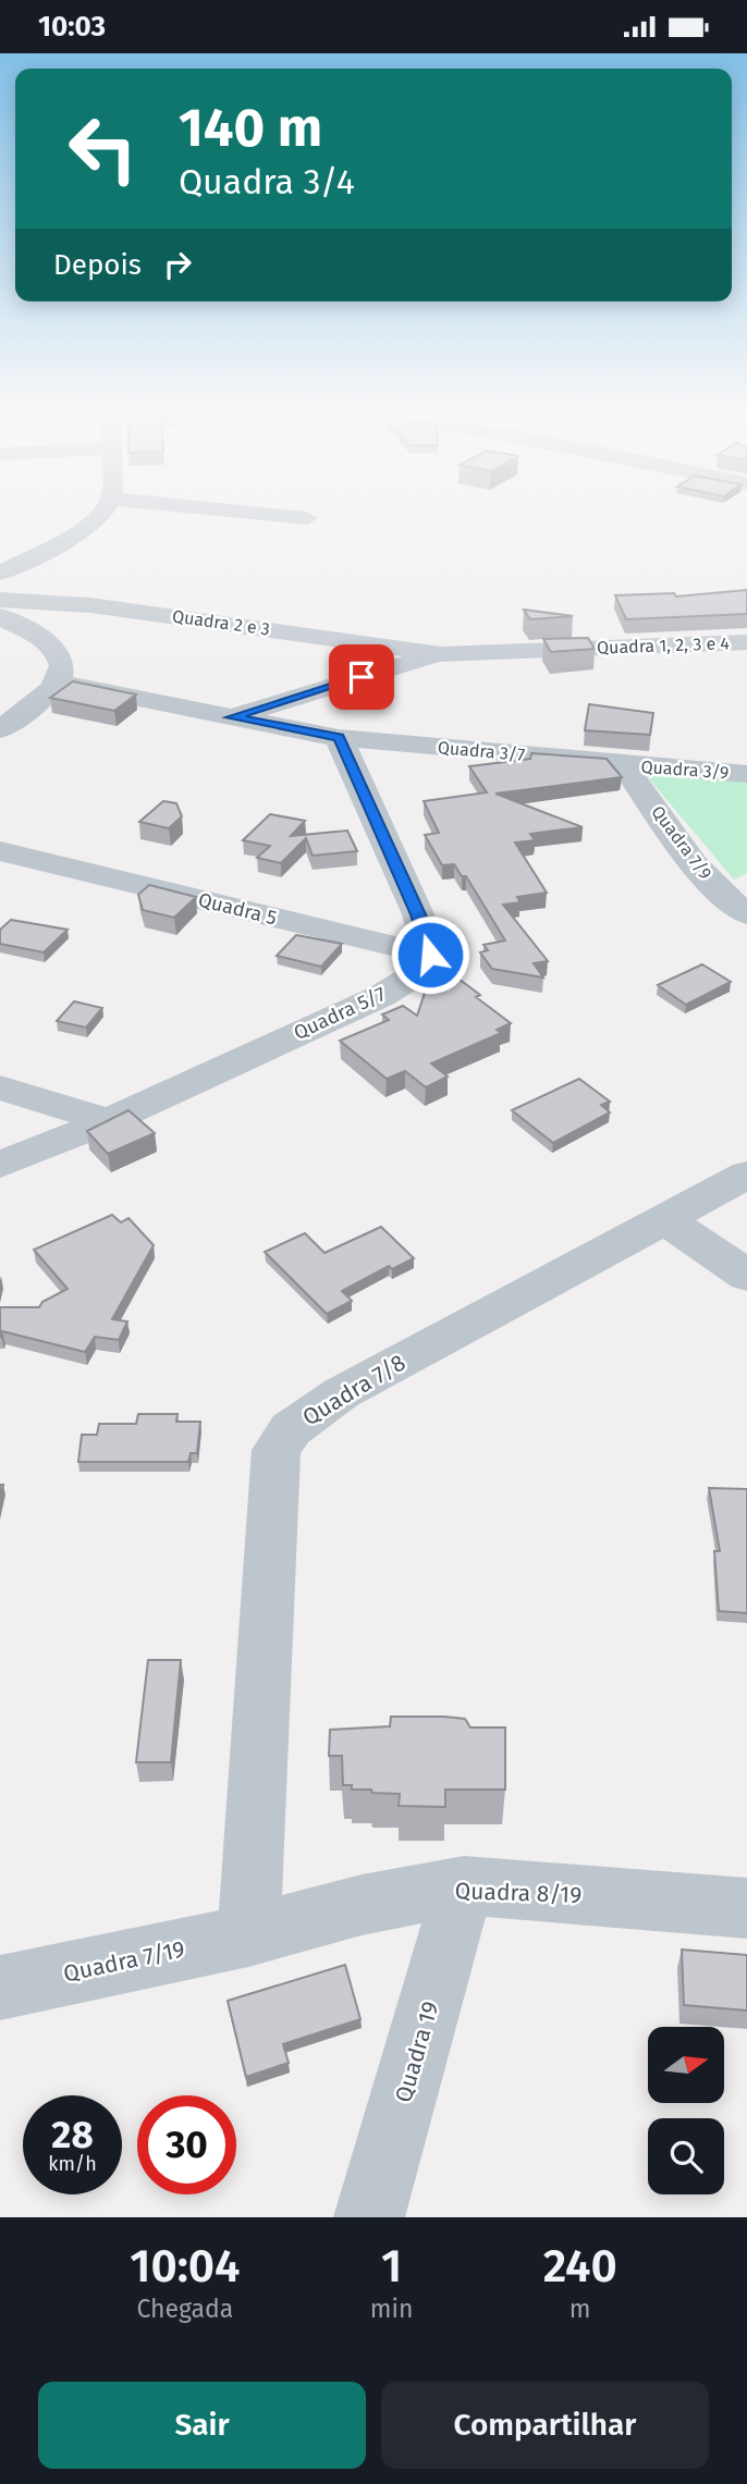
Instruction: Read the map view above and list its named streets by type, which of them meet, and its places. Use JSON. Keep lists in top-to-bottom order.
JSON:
{
  "streets": {
    "street": [
      "Quadra 2 e 3",
      "Quadra 1, 2, 3 e 4",
      "Quadra 3/7",
      "Quadra 3/9",
      "Quadra 7/9",
      "Quadra 5",
      "Quadra 5/7",
      "Quadra 7/8",
      "Quadra 8/19",
      "Quadra 7/19",
      "Quadra 19"
    ]
  },
  "crossings": [
    ["Quadra 2 e 3", "Quadra 1, 2, 3 e 4"],
    ["Quadra 3/7", "Quadra 3/9"],
    ["Quadra 3/7", "Quadra 7/9"],
    ["Quadra 3/9", "Quadra 7/9"],
    ["Quadra 5", "Quadra 5/7"],
    ["Quadra 7/8", "Quadra 8/19"],
    ["Quadra 7/8", "Quadra 7/19"],
    ["Quadra 8/19", "Quadra 7/19"],
    ["Quadra 8/19", "Quadra 19"]
  ],
  "north": "right",
  "page": {
    "status": "10:03",
    "turn": ["140 m", "Quadra 3/4"],
    "then": "Depois",
    "speed": "28 km/h",
    "limit": "30",
    "eta": [
      "10:04",
      "Chegada",
      "1",
      "min",
      "240",
      "m"
    ],
    "buttons": ["Sair", "Compartilhar"]
  }
}
